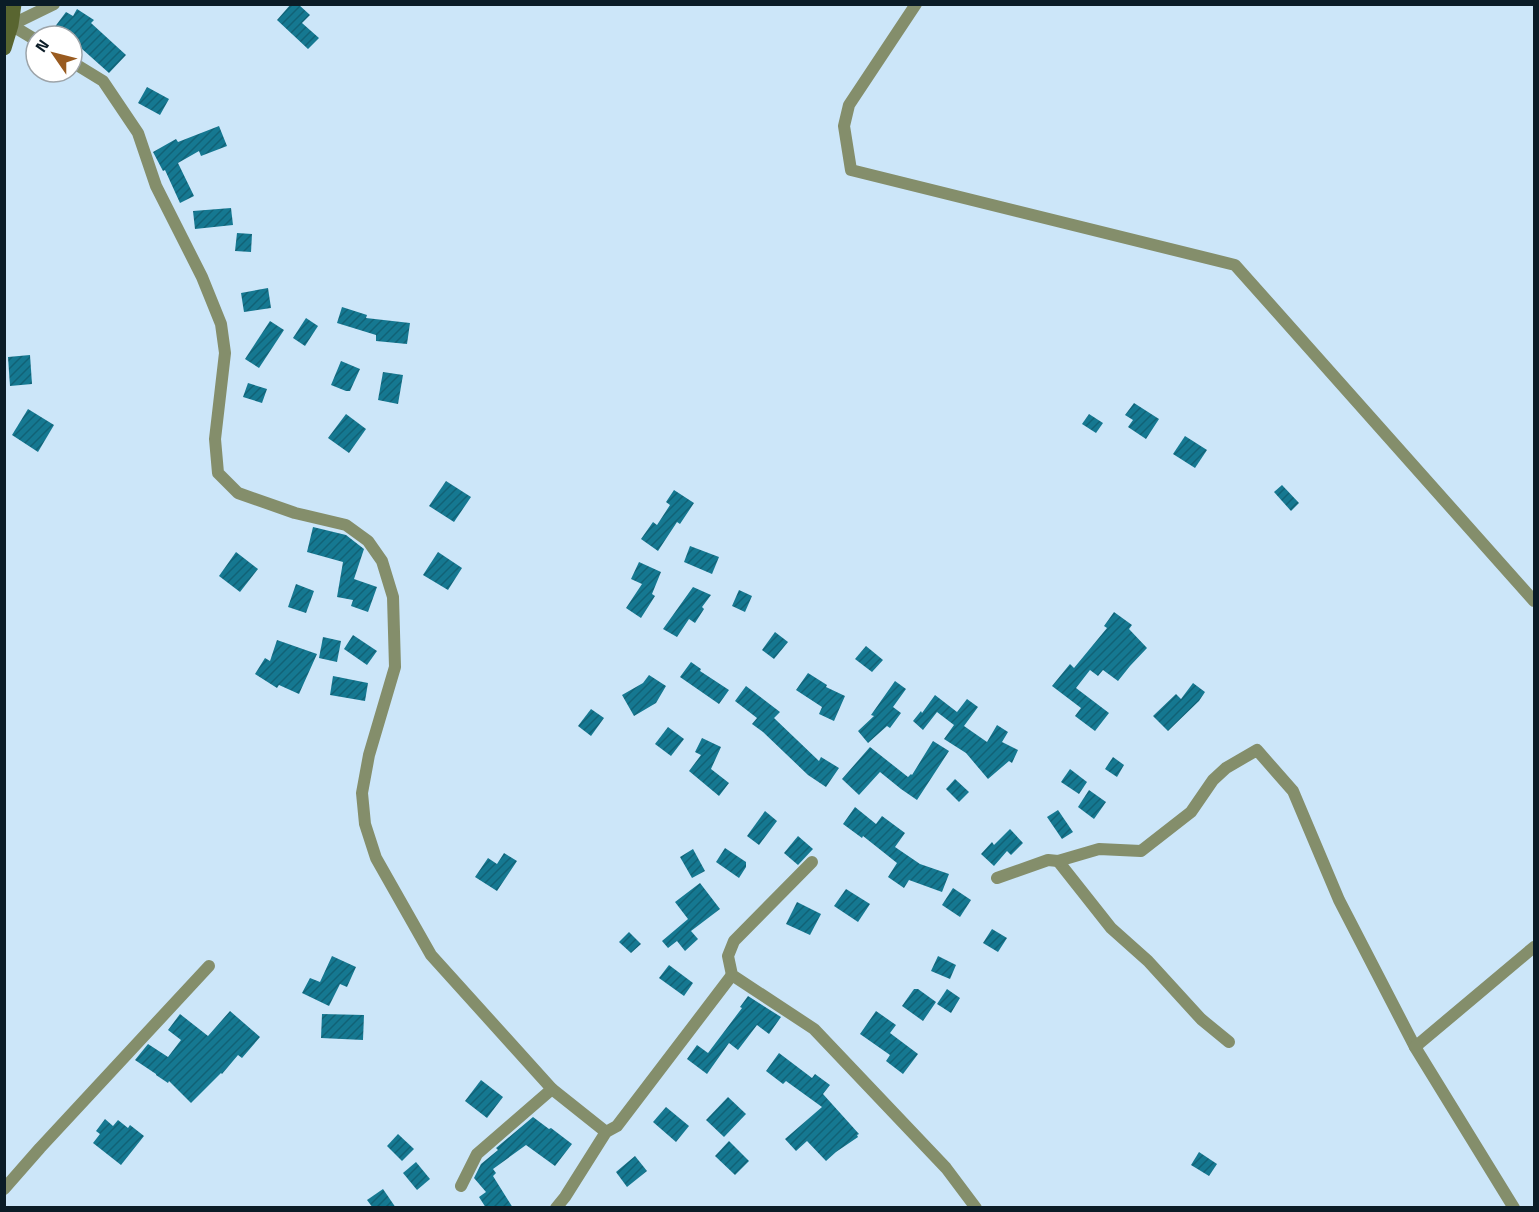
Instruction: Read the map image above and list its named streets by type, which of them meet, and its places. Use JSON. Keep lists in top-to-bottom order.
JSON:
{
  "north": "top left"
}
